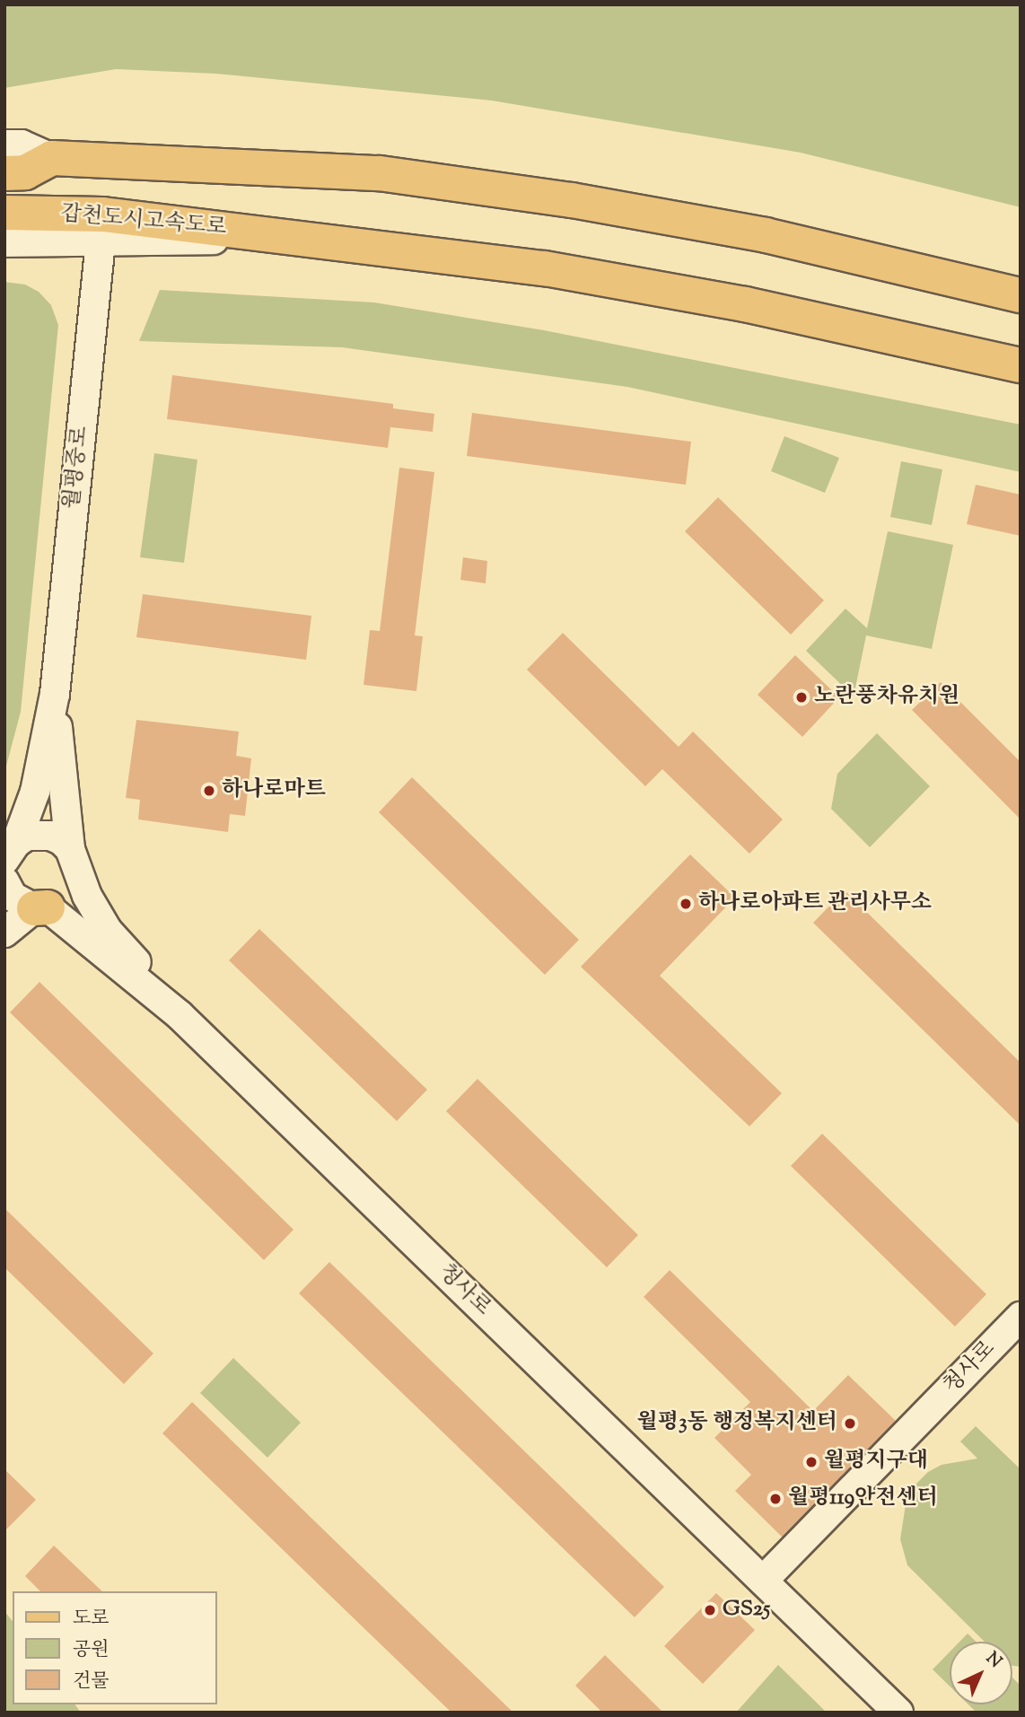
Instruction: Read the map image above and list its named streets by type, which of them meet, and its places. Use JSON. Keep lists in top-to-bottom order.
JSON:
{
  "streets": {
    "main road": ["갑천도시고속도로"],
    "street": ["월평중로", "청사로"]
  },
  "places": [
    "노란풍차유치원",
    "하나로마트",
    "하나로아파트 관리사무소",
    "월평3동 행정복지센터",
    "월평지구대",
    "월평119안전센터",
    "GS25"
  ],
  "legend": ["도로", "공원", "건물"],
  "north": "top right"
}
